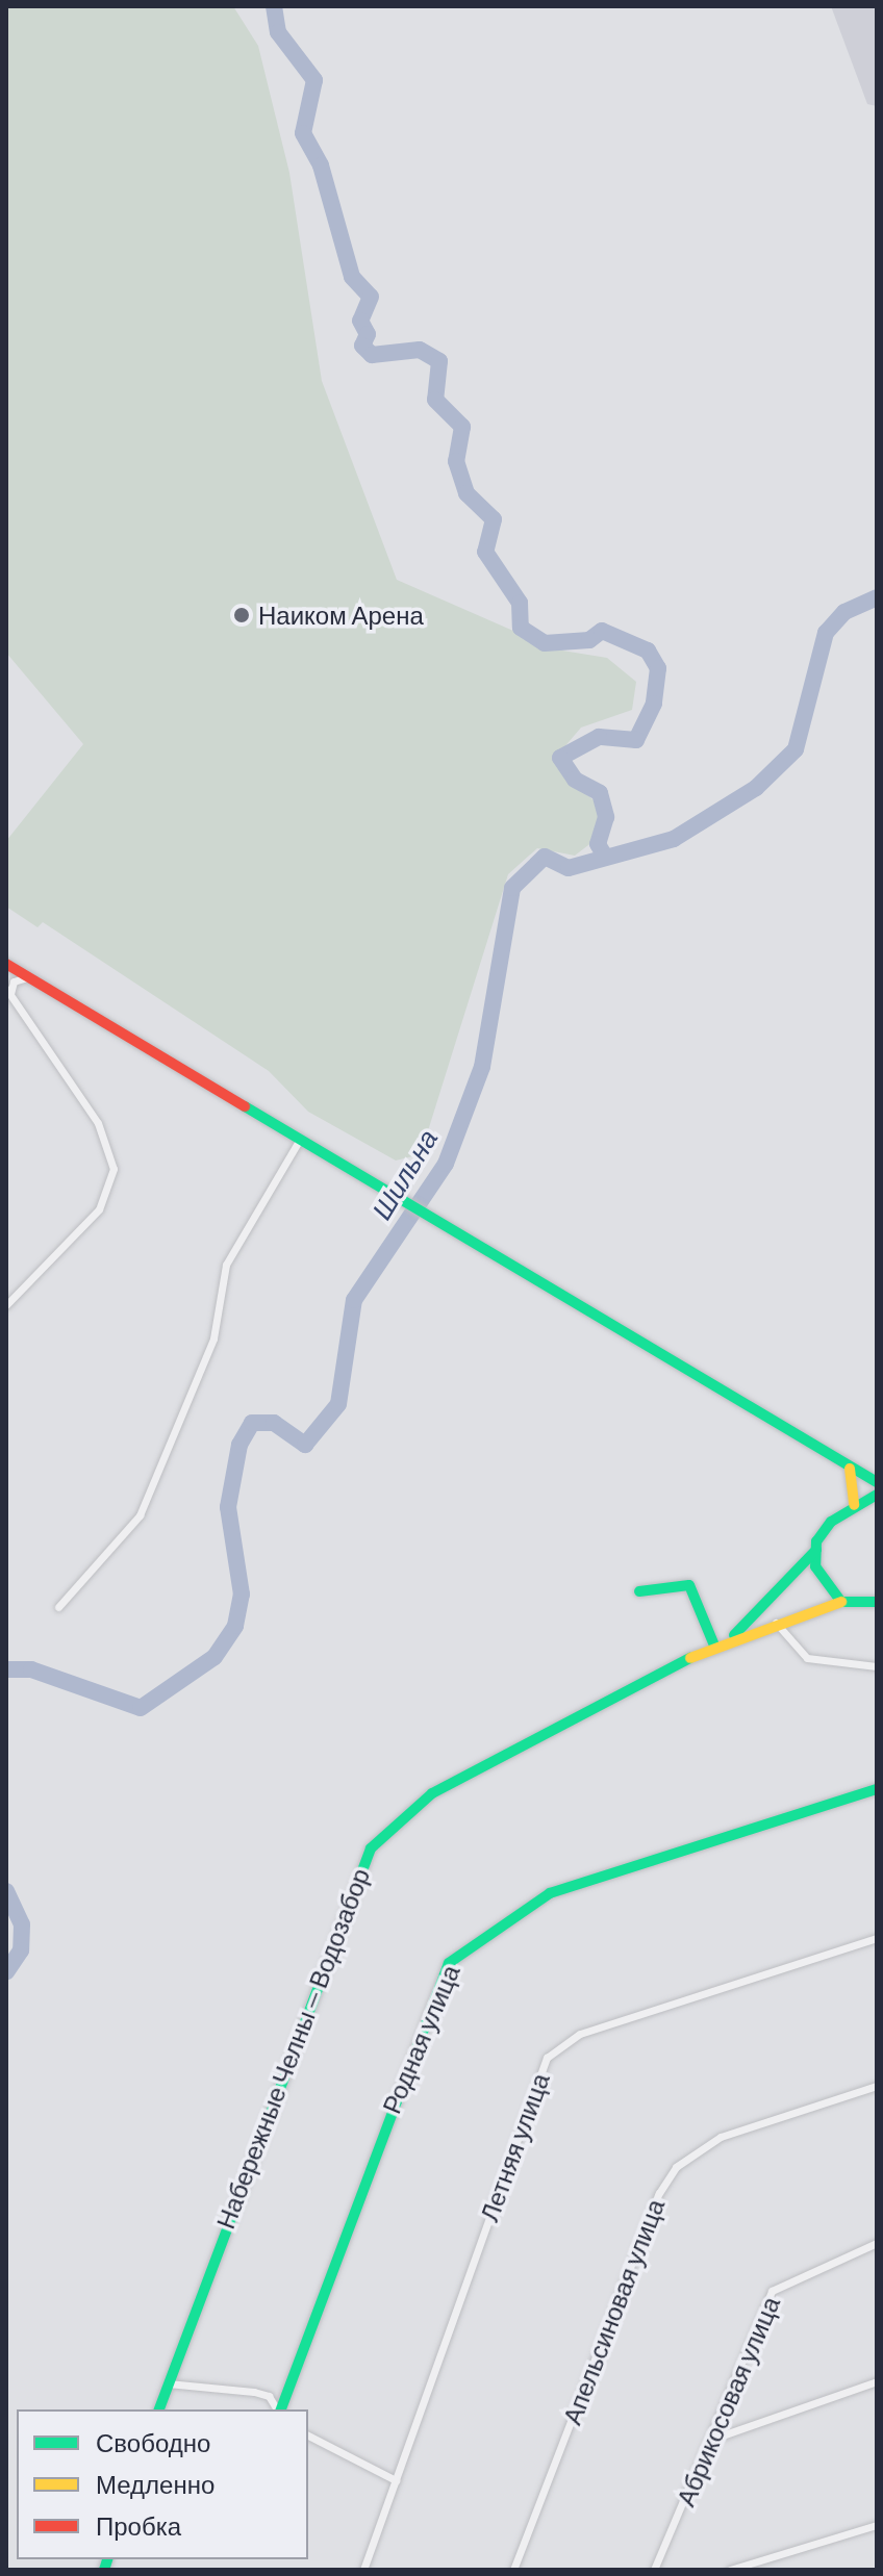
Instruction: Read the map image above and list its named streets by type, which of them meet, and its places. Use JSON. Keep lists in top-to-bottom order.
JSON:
{
  "streets": {
    "street": [
      "Родная улица",
      "Набережные Челны — Водозабор",
      "Летняя улица",
      "Апельсиновая улица",
      "Абрикосовая улица"
    ]
  },
  "water": ["Шильна"],
  "places": ["Наиком Арена"],
  "legend": ["Свободно", "Медленно", "Пробка"]
}
